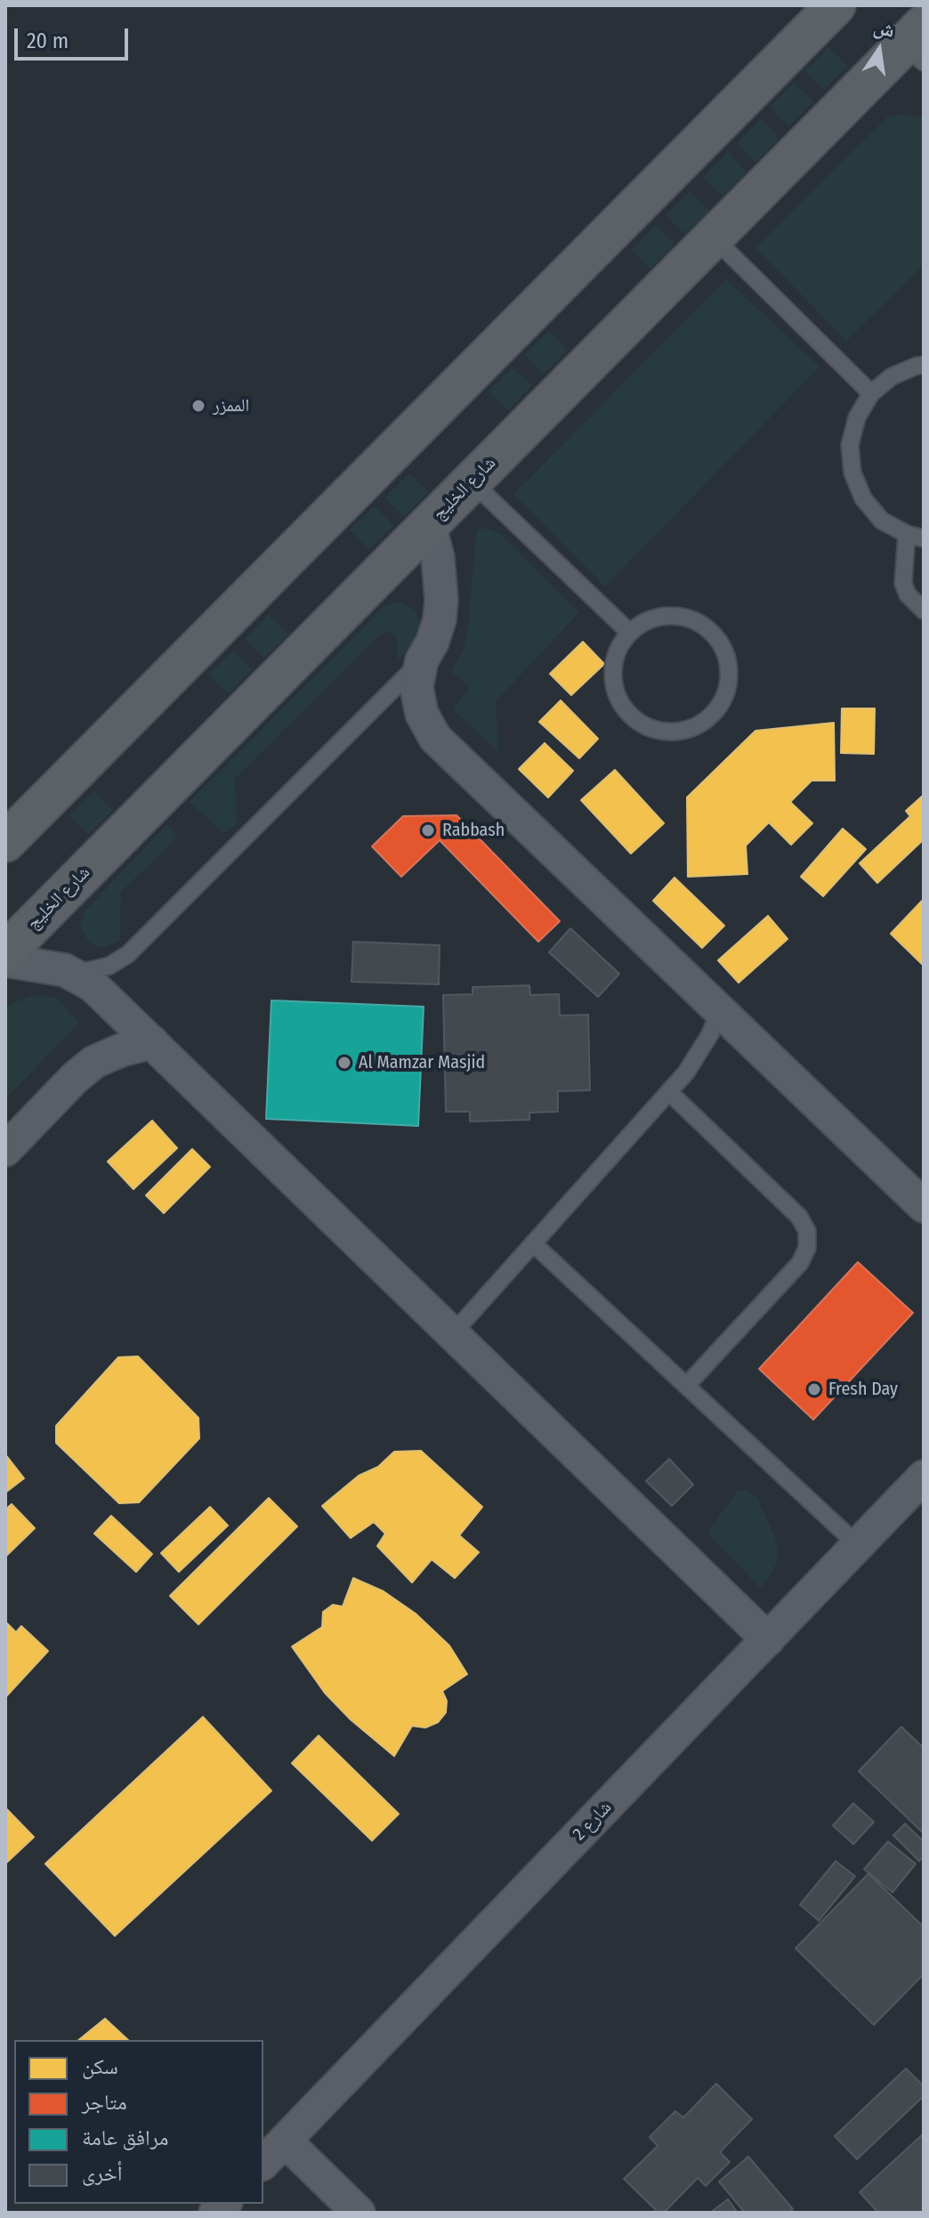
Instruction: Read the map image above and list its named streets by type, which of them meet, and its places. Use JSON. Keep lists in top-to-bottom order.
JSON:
{
  "streets": {
    "main road": ["شارع الخليج"],
    "street": ["شارع 2"]
  },
  "places": [
    "الممزر",
    "Rabbash",
    "Al Mamzar Masjid",
    "Fresh Day"
  ],
  "legend": [
    "سكن",
    "متاجر",
    "مرافق عامة",
    "أخرى"
  ],
  "scale_bar": "20 m",
  "north": "top"
}
